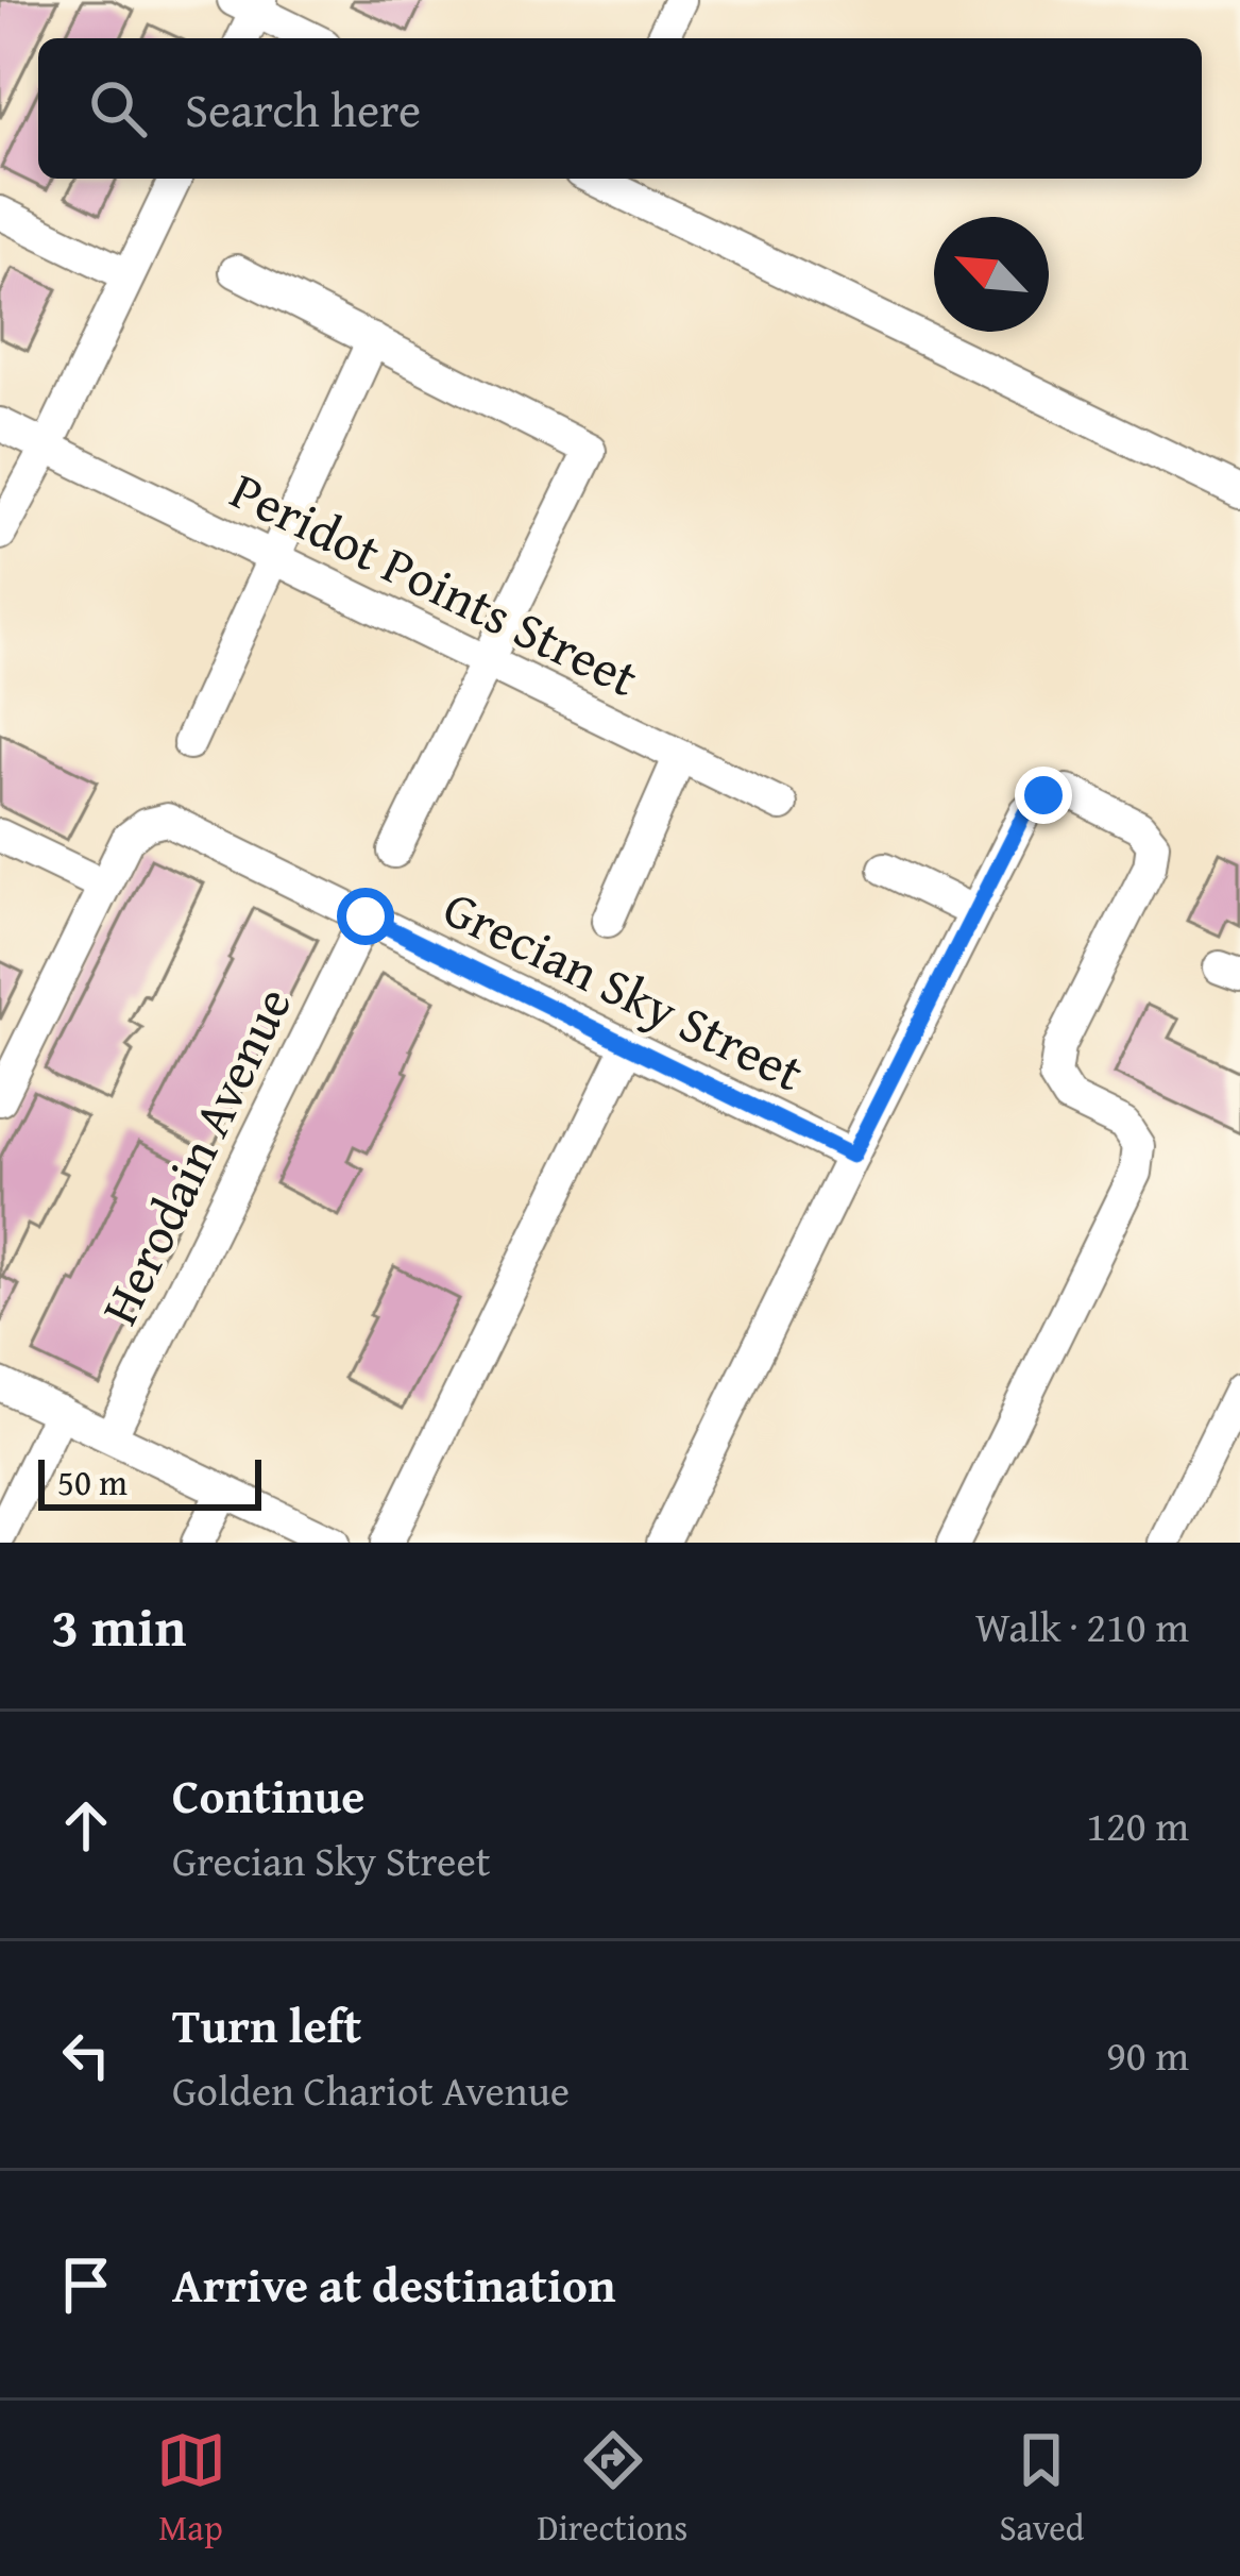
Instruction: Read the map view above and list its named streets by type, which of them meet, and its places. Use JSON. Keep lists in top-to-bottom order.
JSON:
{
  "streets": {
    "street": ["Peridot Points Street", "Grecian Sky Street", "Herodain Avenue"]
  },
  "crossings": [
    ["Grecian Sky Street", "Herodain Avenue"]
  ],
  "scale_bar": "50 m",
  "north": "top left",
  "page": {
    "search": "Search here",
    "scale": "50 m",
    "heading": ["3 min", "Walk · 210 m"],
    "list": [
      ["Continue", "Grecian Sky Street", "120 m"],
      ["Turn left", "Golden Chariot Avenue", "90 m"],
      "Arrive at destination"
    ],
    "nav": ["Map", "Directions", "Saved"]
  }
}
